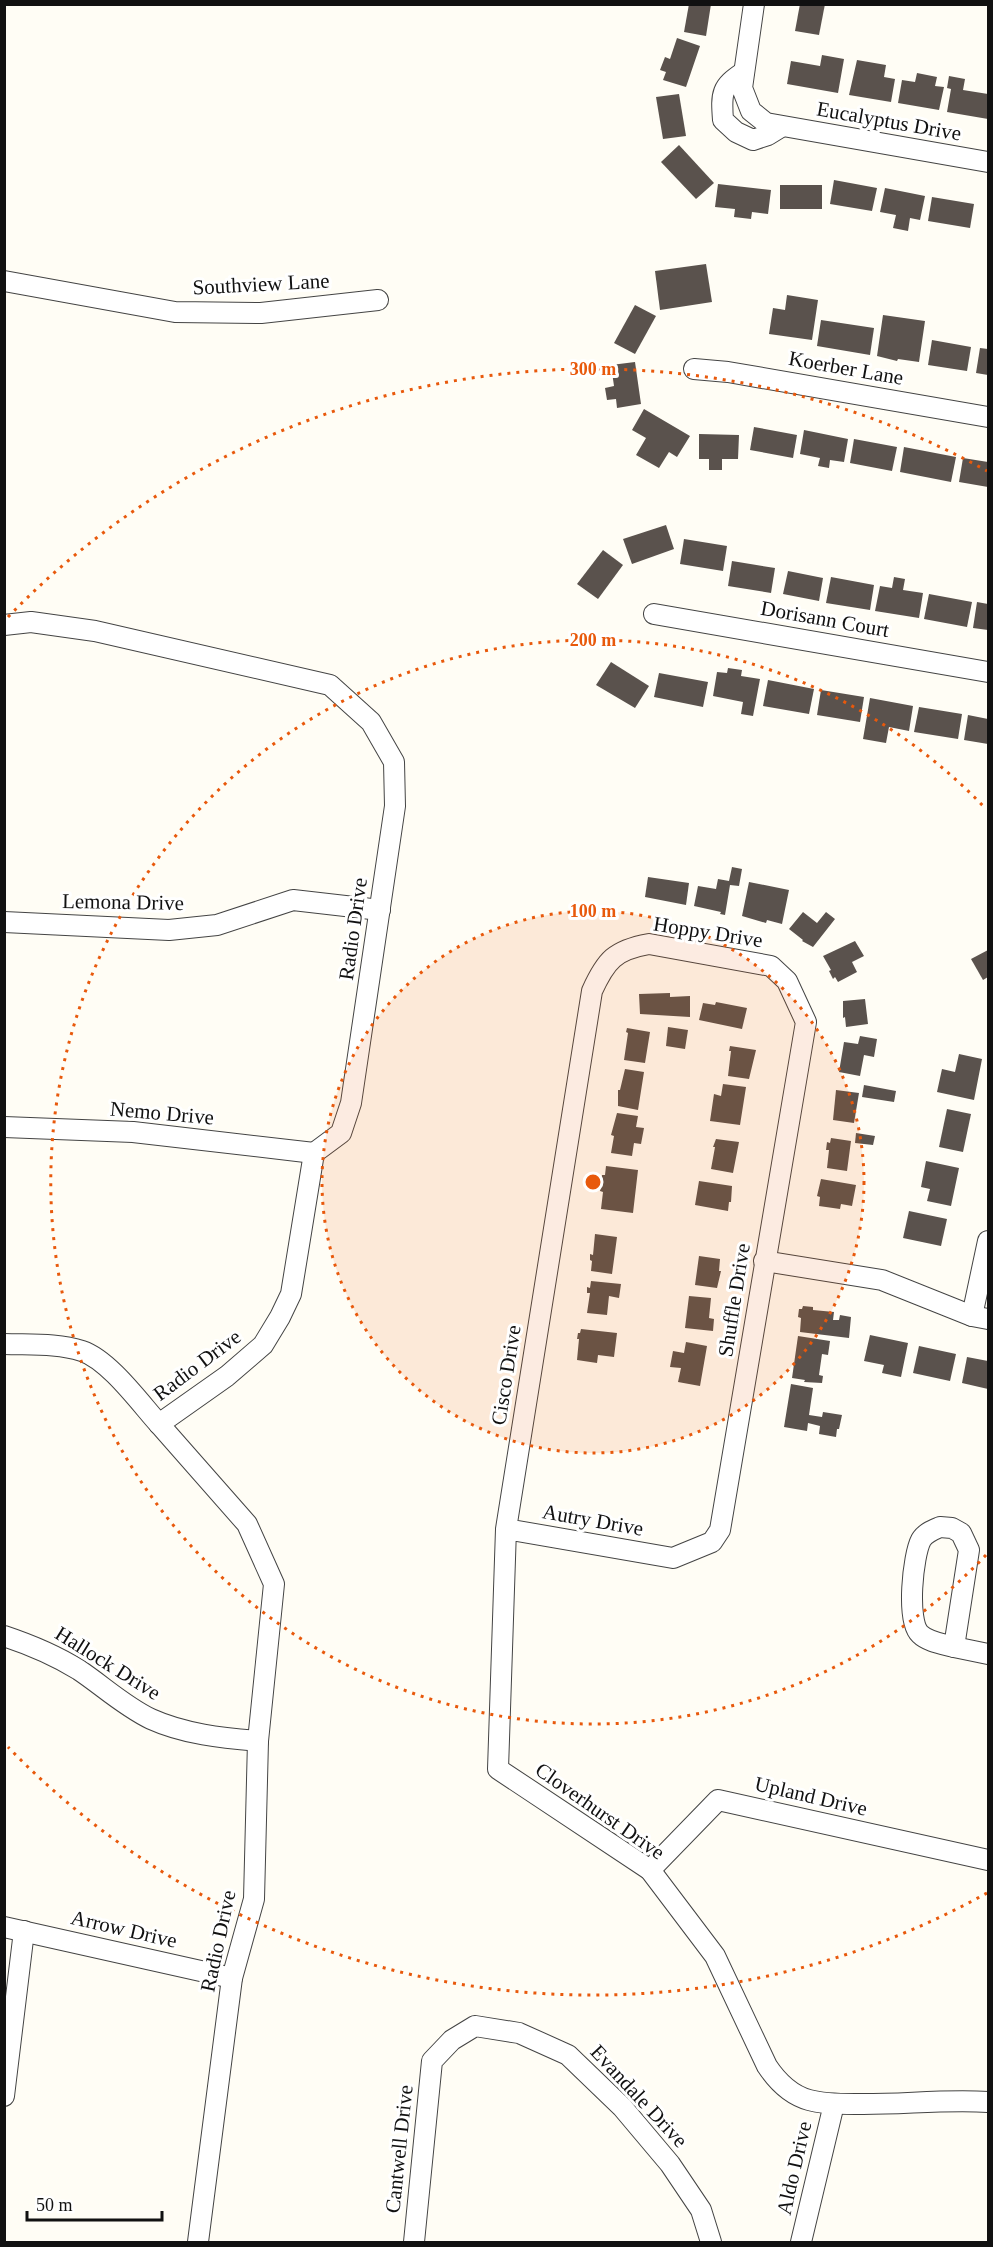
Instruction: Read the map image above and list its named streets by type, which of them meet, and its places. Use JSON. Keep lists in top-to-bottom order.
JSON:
{
  "streets": {
    "street": [
      "Eucalyptus Drive",
      "Southview Lane",
      "Koerber Lane",
      "Dorisann Court",
      "Lemona Drive",
      "Radio Drive",
      "Hoppy Drive",
      "Nemo Drive",
      "Shuffle Drive",
      "Cisco Drive",
      "Autry Drive",
      "Hallock Drive",
      "Upland Drive",
      "Cloverhurst Drive",
      "Arrow Drive",
      "Evandale Drive",
      "Cantwell Drive",
      "Aldo Drive"
    ]
  },
  "crossings": [
    ["Lemona Drive", "Radio Drive"],
    ["Radio Drive", "Nemo Drive"],
    ["Radio Drive", "Hallock Drive"],
    ["Radio Drive", "Arrow Drive"],
    ["Hoppy Drive", "Shuffle Drive"],
    ["Hoppy Drive", "Cisco Drive"],
    ["Shuffle Drive", "Autry Drive"],
    ["Cisco Drive", "Autry Drive"],
    ["Cisco Drive", "Cloverhurst Drive"],
    ["Upland Drive", "Cloverhurst Drive"],
    ["Cloverhurst Drive", "Aldo Drive"],
    ["Evandale Drive", "Cantwell Drive"]
  ],
  "scale_bar": "50 m",
  "rings": ["300 m", "200 m", "100 m"]
}
